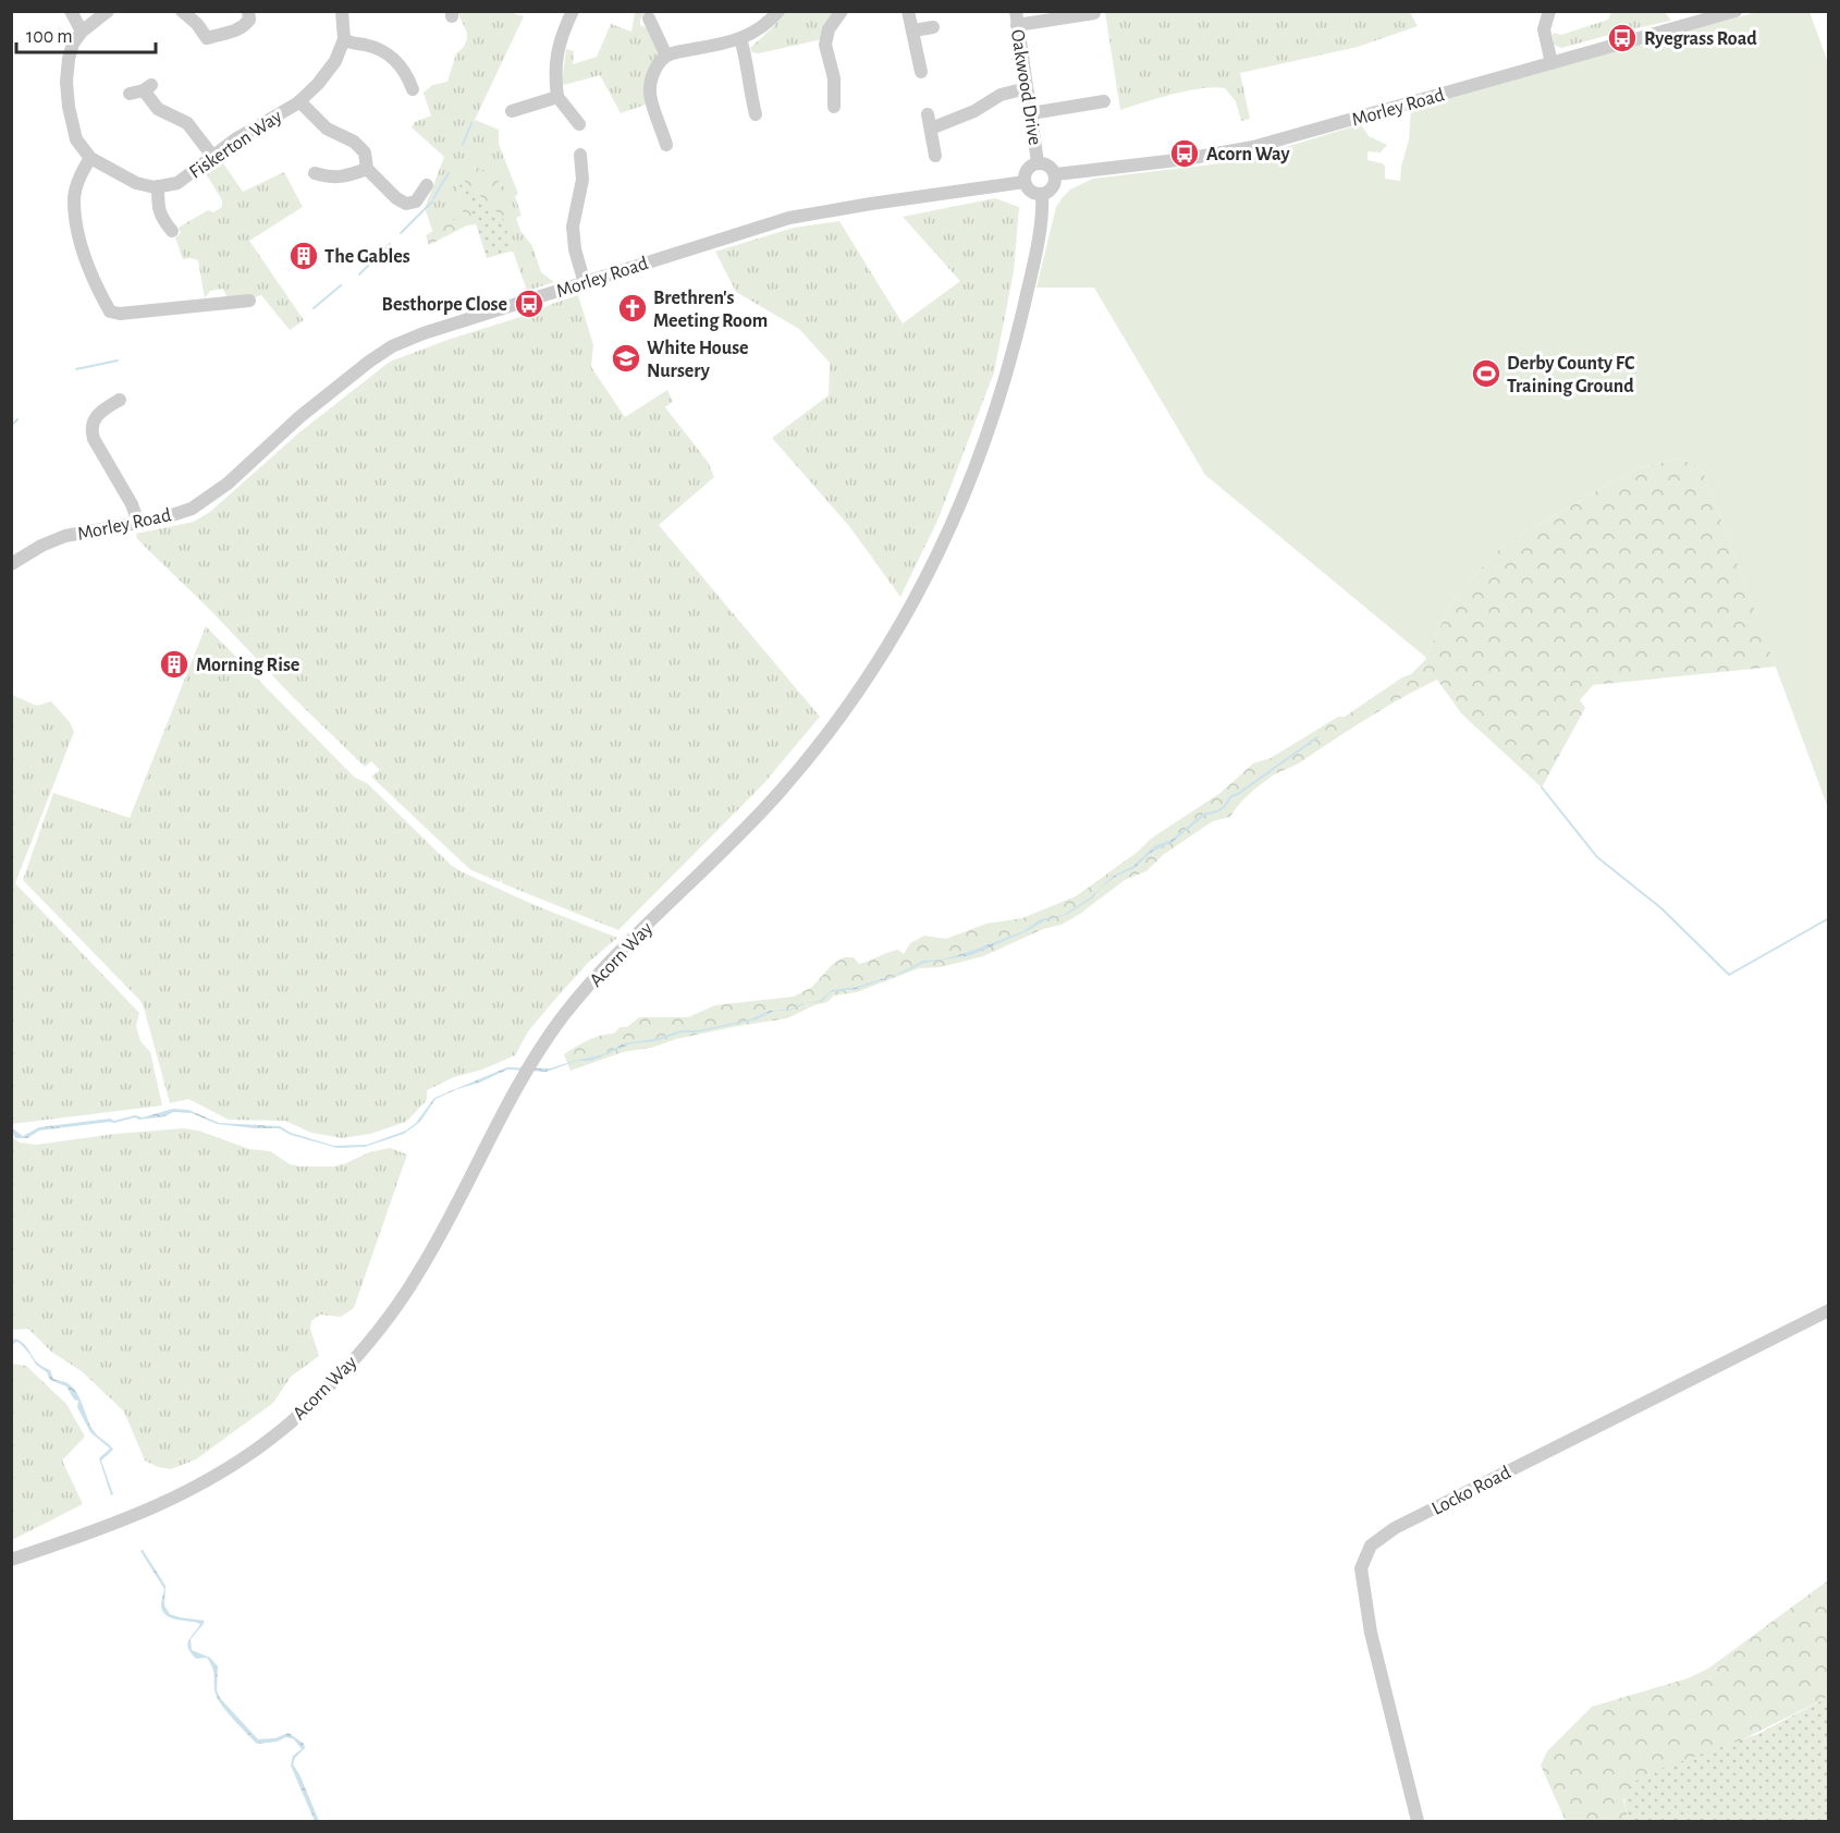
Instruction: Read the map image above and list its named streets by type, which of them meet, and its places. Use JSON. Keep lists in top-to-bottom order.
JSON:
{
  "streets": {
    "street": [
      "Oakwood Drive",
      "Morley Road",
      "Fiskerton Way",
      "Acorn Way",
      "Locko Road"
    ]
  },
  "crossings": [
    ["Oakwood Drive", "Morley Road"],
    ["Oakwood Drive", "Acorn Way"],
    ["Morley Road", "Acorn Way"]
  ],
  "places": {
    "bus stop": ["Ryegrass Road", "Acorn Way", "Besthorpe Close"],
    "building": ["The Gables", "Morning Rise"],
    "church": ["Brethren's Meeting Room"],
    "school or university": ["White House Nursery"],
    "sports": ["Derby County FC Training Ground"]
  },
  "scale_bar": "100 m"
}
